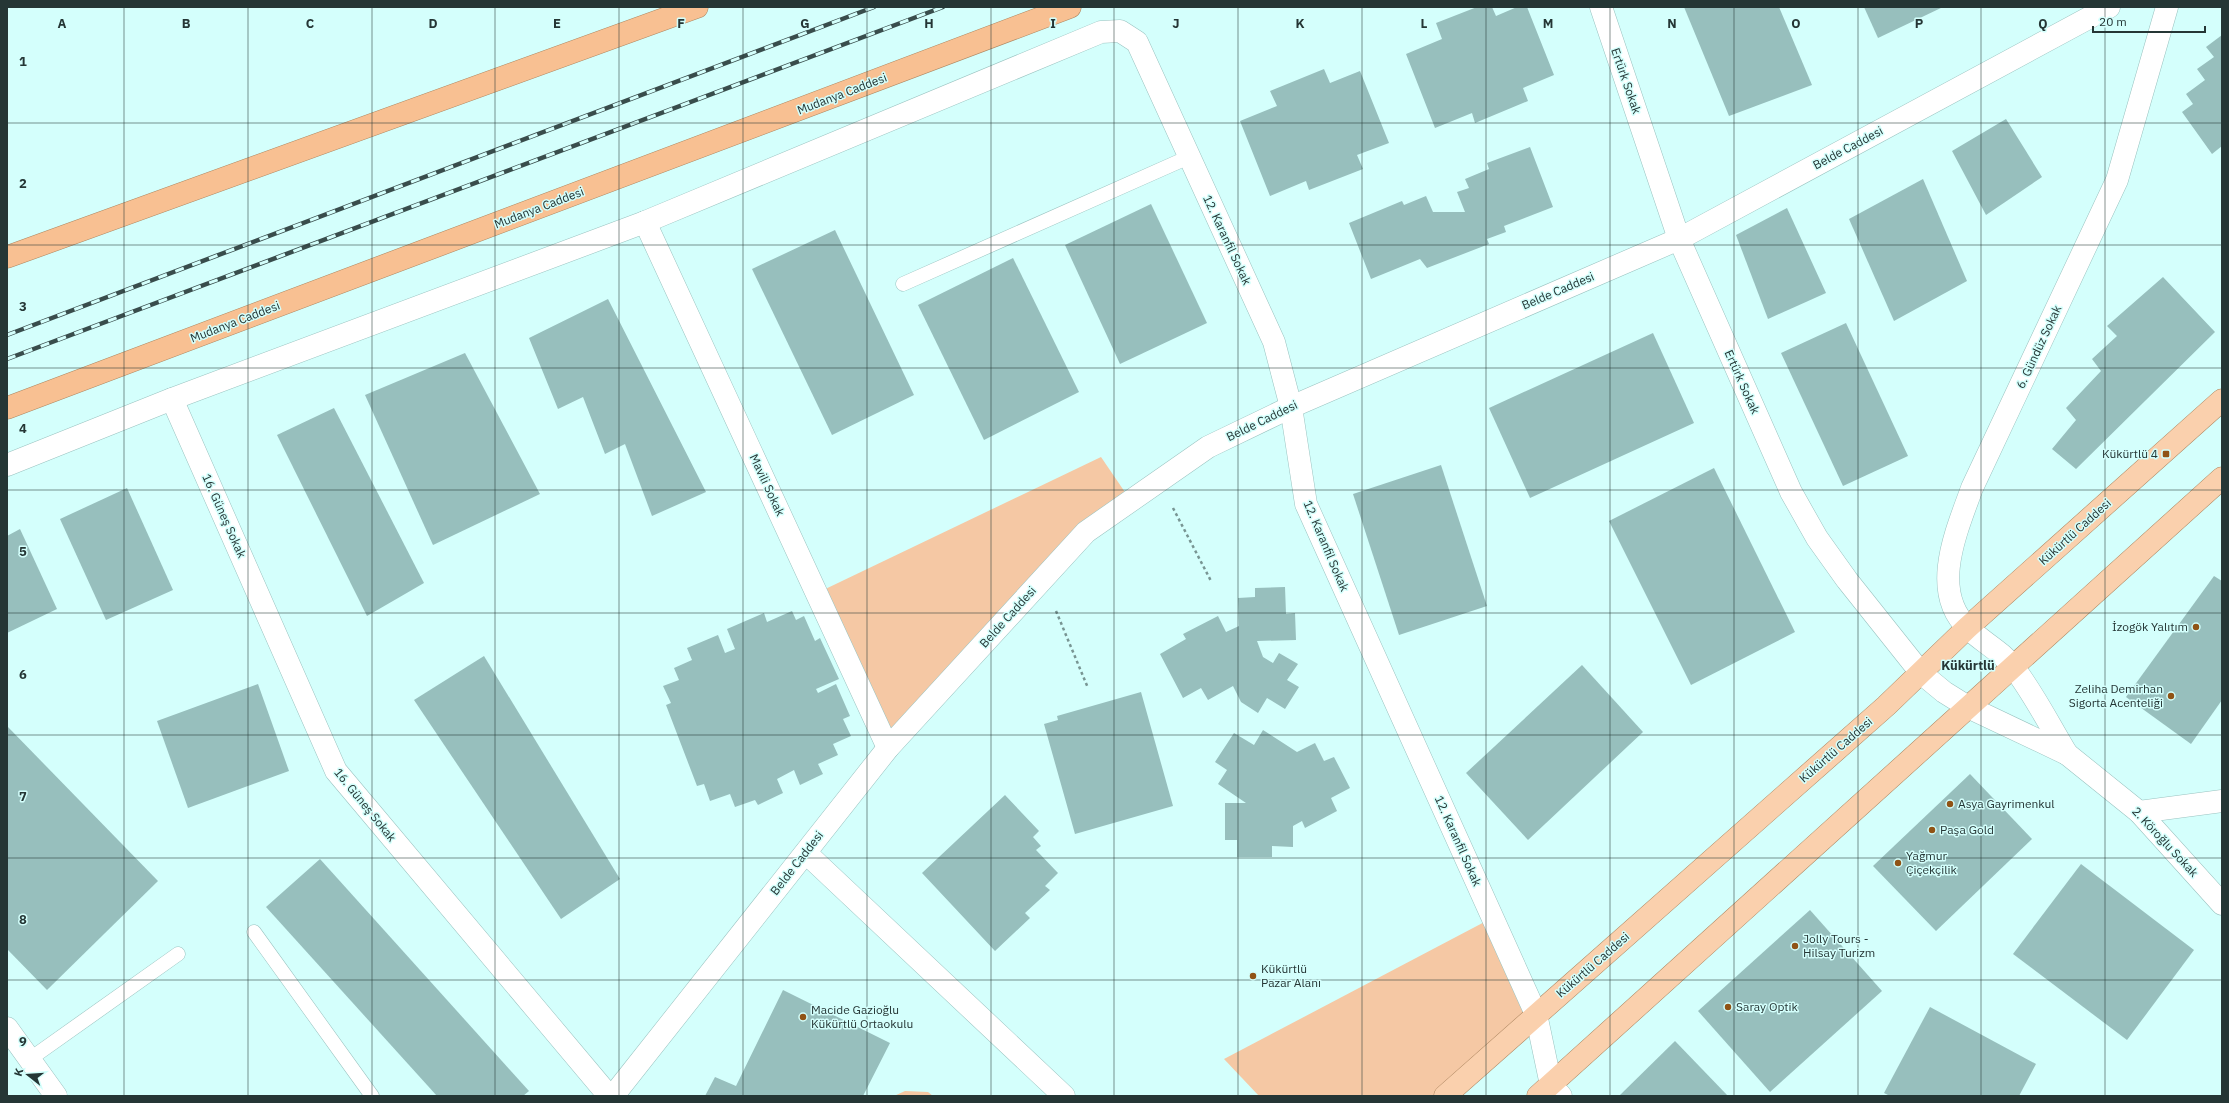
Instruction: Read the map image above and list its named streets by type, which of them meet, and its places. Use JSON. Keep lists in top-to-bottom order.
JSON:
{
  "streets": {
    "highway": ["Mudanya Caddesi"],
    "main road": ["Kükürtlü Caddesi"],
    "street": [
      "Ertürk Sokak",
      "Belde Caddesi",
      "12. Karanfil Sokak",
      "6. Gündüz Sokak",
      "Mavili Sokak",
      "16. Güneş Sokak",
      "2. Köroğlu Sokak"
    ]
  },
  "crossings": [
    ["Ertürk Sokak", "Belde Caddesi"],
    ["Ertürk Sokak", "Kükürtlü Caddesi"],
    ["Ertürk Sokak", "2. Köroğlu Sokak"],
    ["Belde Caddesi", "12. Karanfil Sokak"],
    ["Belde Caddesi", "Mavili Sokak"],
    ["12. Karanfil Sokak", "Mavili Sokak"],
    ["12. Karanfil Sokak", "Kükürtlü Caddesi"],
    ["6. Gündüz Sokak", "Kükürtlü Caddesi"],
    ["6. Gündüz Sokak", "2. Köroğlu Sokak"]
  ],
  "districts": ["Kükürtlü"],
  "places": {
    "transit": ["Kükürtlü 4"],
    "other": [
      "İzogök Yalıtım",
      "Zeliha Demirhan Sigorta Acenteliği",
      "Asya Gayrimenkul",
      "Paşa Gold",
      "Yağmur Çiçekçilik",
      "Jolly Tours - Hilsay Turizm",
      "Kükürtlü Pazar Alanı",
      "Saray Optik",
      "Macide Gazioğlu Kükürtlü Ortaokulu"
    ]
  },
  "scale_bar": "20 m",
  "north": "left",
  "grid": {
    "columns": [
      "A",
      "B",
      "C",
      "D",
      "E",
      "F",
      "G",
      "H",
      "I",
      "J",
      "K",
      "L",
      "M",
      "N",
      "O",
      "P",
      "Q"
    ],
    "rows": [
      "1",
      "2",
      "3",
      "4",
      "5",
      "6",
      "7",
      "8",
      "9"
    ]
  }
}
